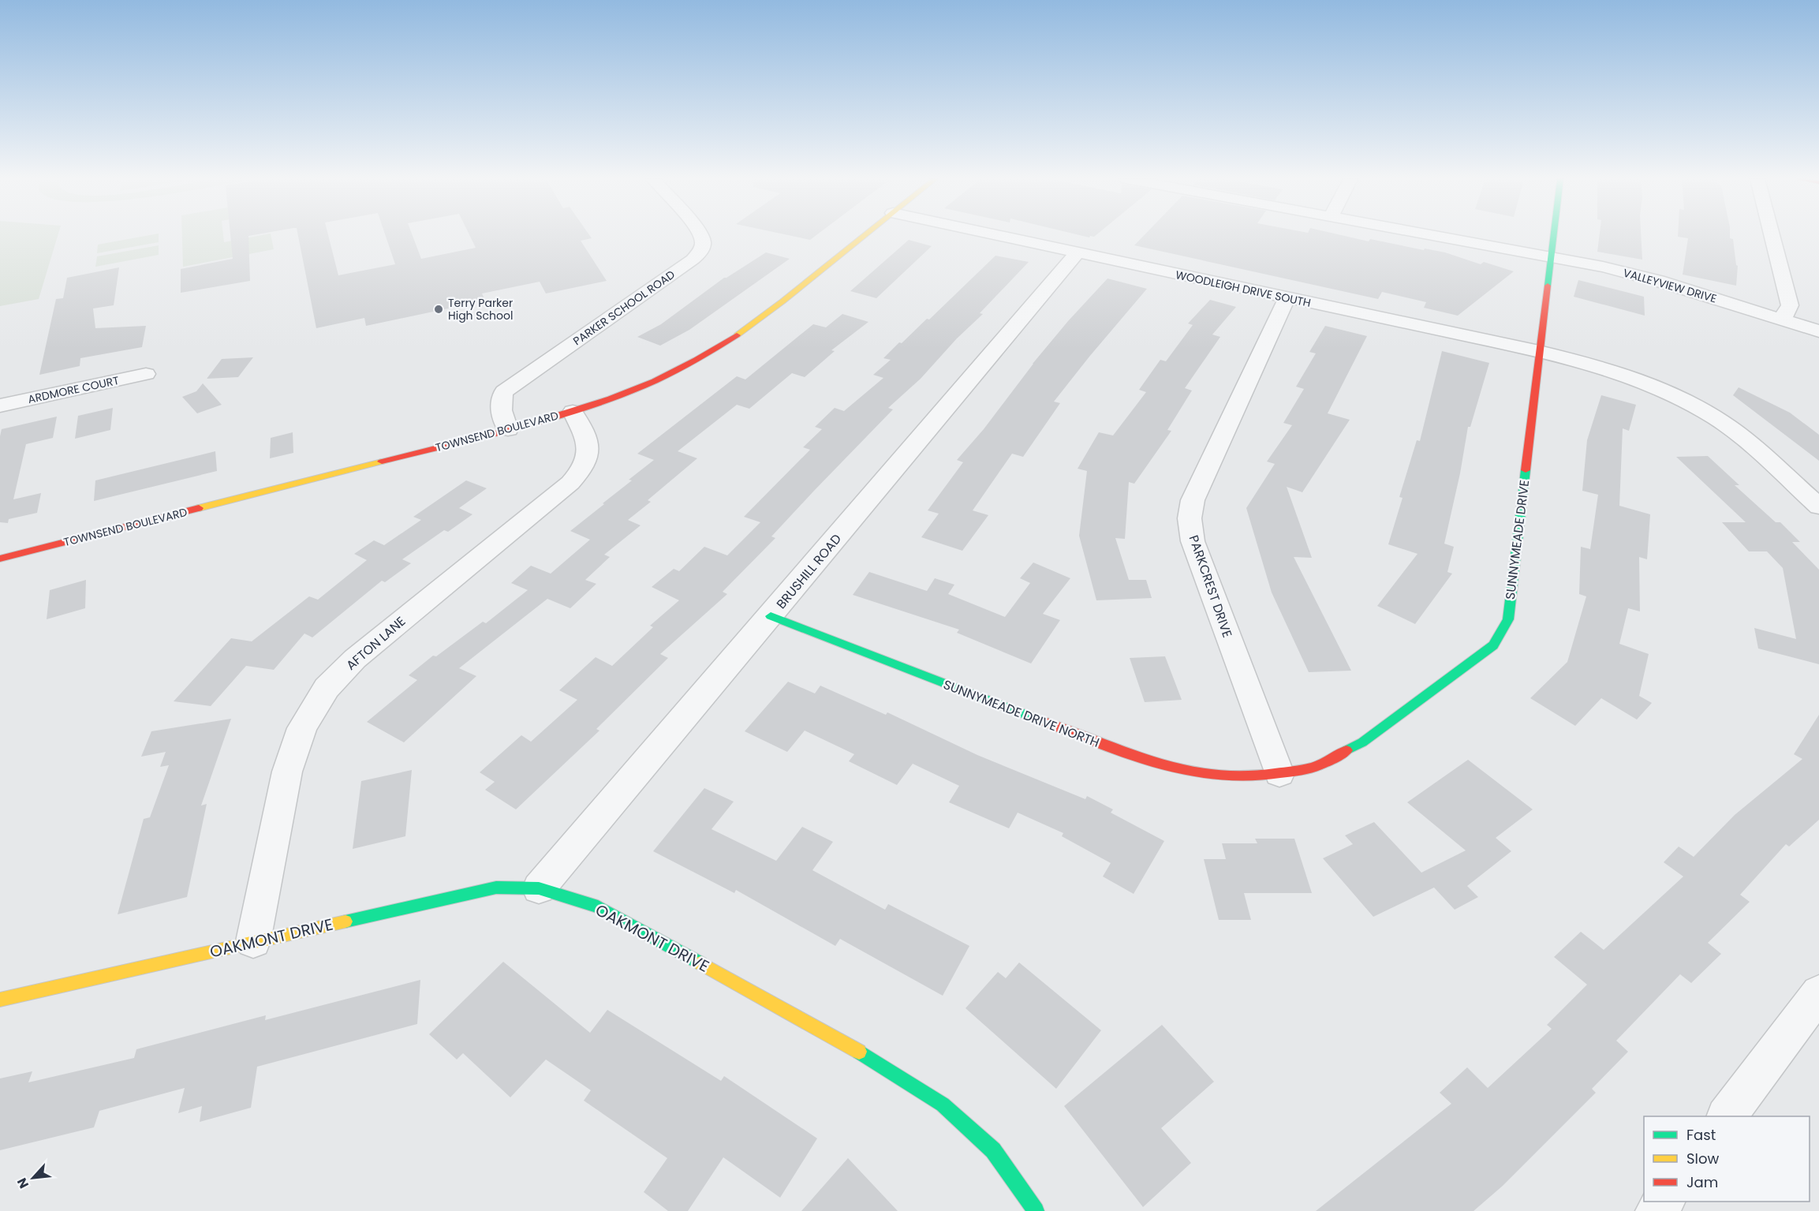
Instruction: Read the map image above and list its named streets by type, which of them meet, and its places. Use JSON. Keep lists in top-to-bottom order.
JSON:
{
  "streets": {
    "street": [
      "VALLEYVIEW DRIVE",
      "WOODLEIGH DRIVE SOUTH",
      "PARKER SCHOOL ROAD",
      "ARDMORE COURT",
      "TOWNSEND BOULEVARD",
      "SUNNYMEADE DRIVE",
      "BRUSHILL ROAD",
      "PARKCREST DRIVE",
      "AFTON LANE",
      "SUNNYMEADE DRIVE NORTH",
      "OAKMONT DRIVE"
    ]
  },
  "crossings": [
    ["VALLEYVIEW DRIVE", "SUNNYMEADE DRIVE"],
    ["WOODLEIGH DRIVE SOUTH", "SUNNYMEADE DRIVE"],
    ["WOODLEIGH DRIVE SOUTH", "BRUSHILL ROAD"],
    ["WOODLEIGH DRIVE SOUTH", "PARKCREST DRIVE"],
    ["PARKER SCHOOL ROAD", "TOWNSEND BOULEVARD"],
    ["TOWNSEND BOULEVARD", "AFTON LANE"],
    ["SUNNYMEADE DRIVE", "PARKCREST DRIVE"],
    ["SUNNYMEADE DRIVE", "SUNNYMEADE DRIVE NORTH"],
    ["BRUSHILL ROAD", "SUNNYMEADE DRIVE NORTH"],
    ["BRUSHILL ROAD", "OAKMONT DRIVE"],
    ["PARKCREST DRIVE", "SUNNYMEADE DRIVE NORTH"],
    ["AFTON LANE", "OAKMONT DRIVE"]
  ],
  "places": ["Terry Parker High School"],
  "legend": ["Fast", "Slow", "Jam"],
  "north": "bottom left"
}
